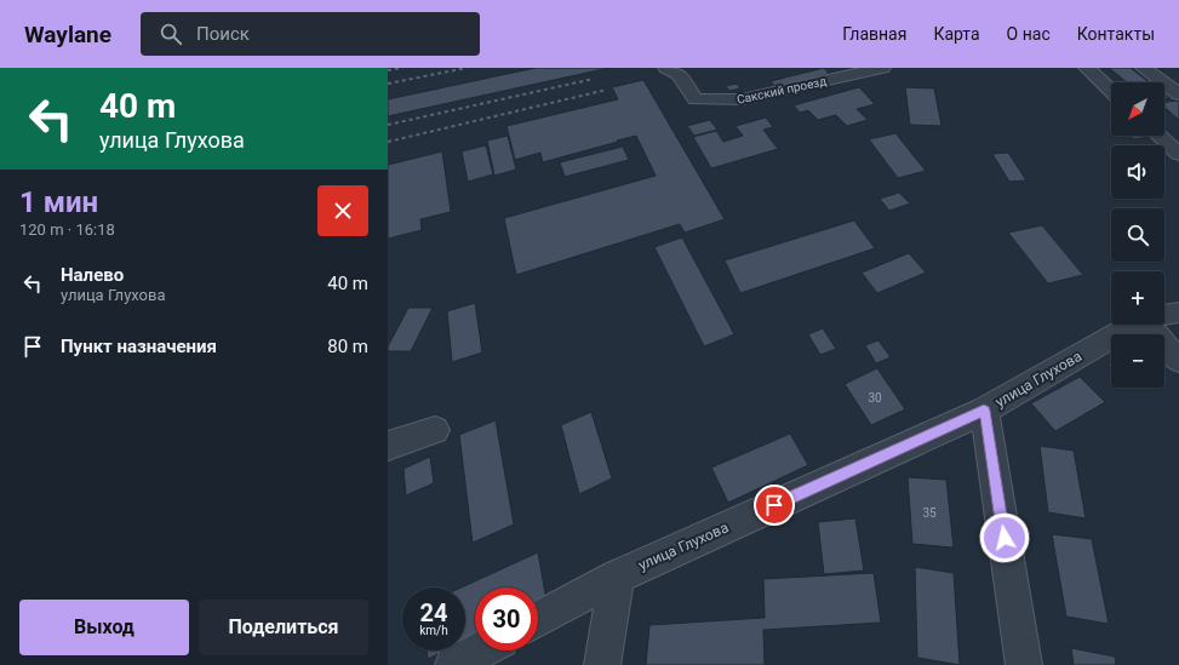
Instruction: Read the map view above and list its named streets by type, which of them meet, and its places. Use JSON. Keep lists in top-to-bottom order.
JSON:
{
  "streets": {
    "street": ["Сакский проезд", "улица Глухова"]
  },
  "house_numbers": ["30", "35"],
  "north": "bottom left",
  "page": {
    "header": "Waylane",
    "search": "Поиск",
    "nav": [
      "Главная",
      "Карта",
      "О нас",
      "Контакты"
    ],
    "turn": ["40 m", "улица Глухова"],
    "map_buttons": ["+", "−"],
    "heading": ["1 мин", "120 m · 16:18"],
    "list": [
      {
        "name": "Налево",
        "note": "улица Глухова",
        "value": "40 m"
      },
      {
        "name": "Пункт назначения",
        "value": "80 m"
      }
    ],
    "speed": "24 km/h",
    "limit": "30",
    "buttons": ["Выход", "Поделиться"]
  }
}
